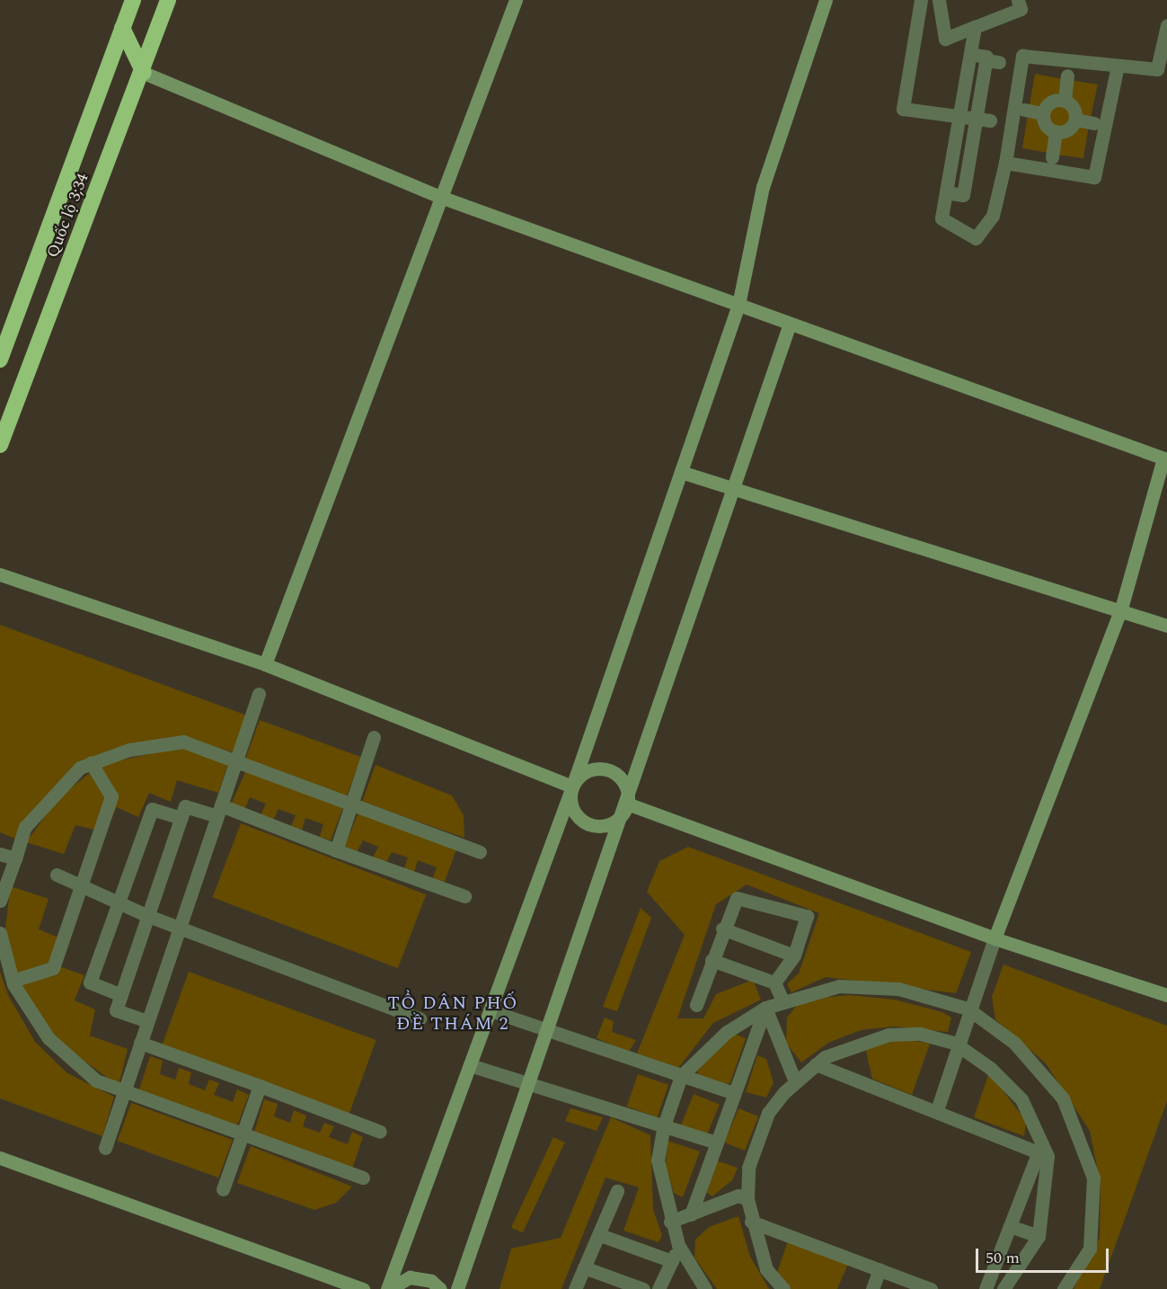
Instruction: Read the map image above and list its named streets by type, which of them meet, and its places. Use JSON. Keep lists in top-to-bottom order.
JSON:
{
  "streets": {
    "highway": ["Quốc lộ 3;34"]
  },
  "districts": ["TỔ DÂN PHỐ ĐỀ THÁM 2"],
  "scale_bar": "50 m"
}
